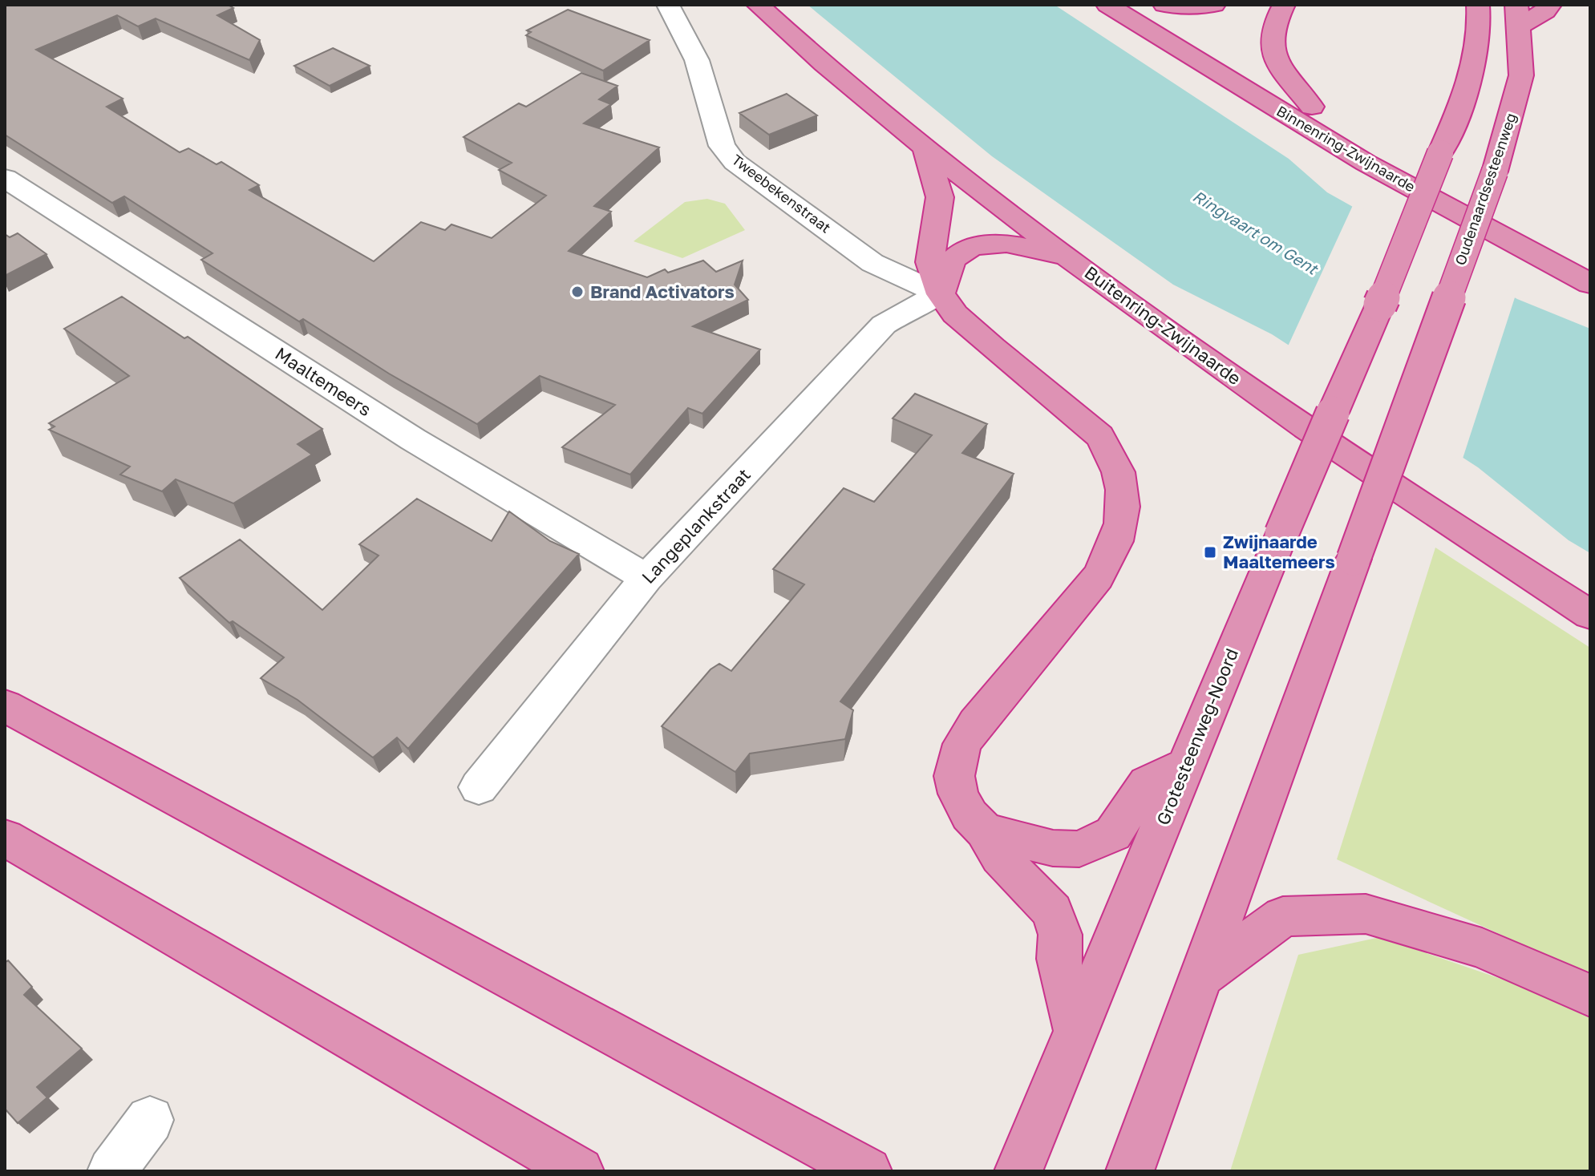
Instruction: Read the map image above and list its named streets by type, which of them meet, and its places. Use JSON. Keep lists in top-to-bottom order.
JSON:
{
  "streets": {
    "highway": [
      "Binnenring-Zwijnaarde",
      "Oudenaardsesteenweg",
      "Buitenring-Zwijnaarde",
      "Grotesteenweg-Noord"
    ],
    "street": ["Tweebekenstraat", "Maaltemeers", "Langeplankstraat"]
  },
  "crossings": [
    ["Tweebekenstraat", "Langeplankstraat"],
    ["Maaltemeers", "Langeplankstraat"]
  ],
  "water": ["Ringvaart om Gent"],
  "places": {
    "other": ["Brand Activators"],
    "transit": ["Zwijnaarde Maaltemeers"]
  }
}
